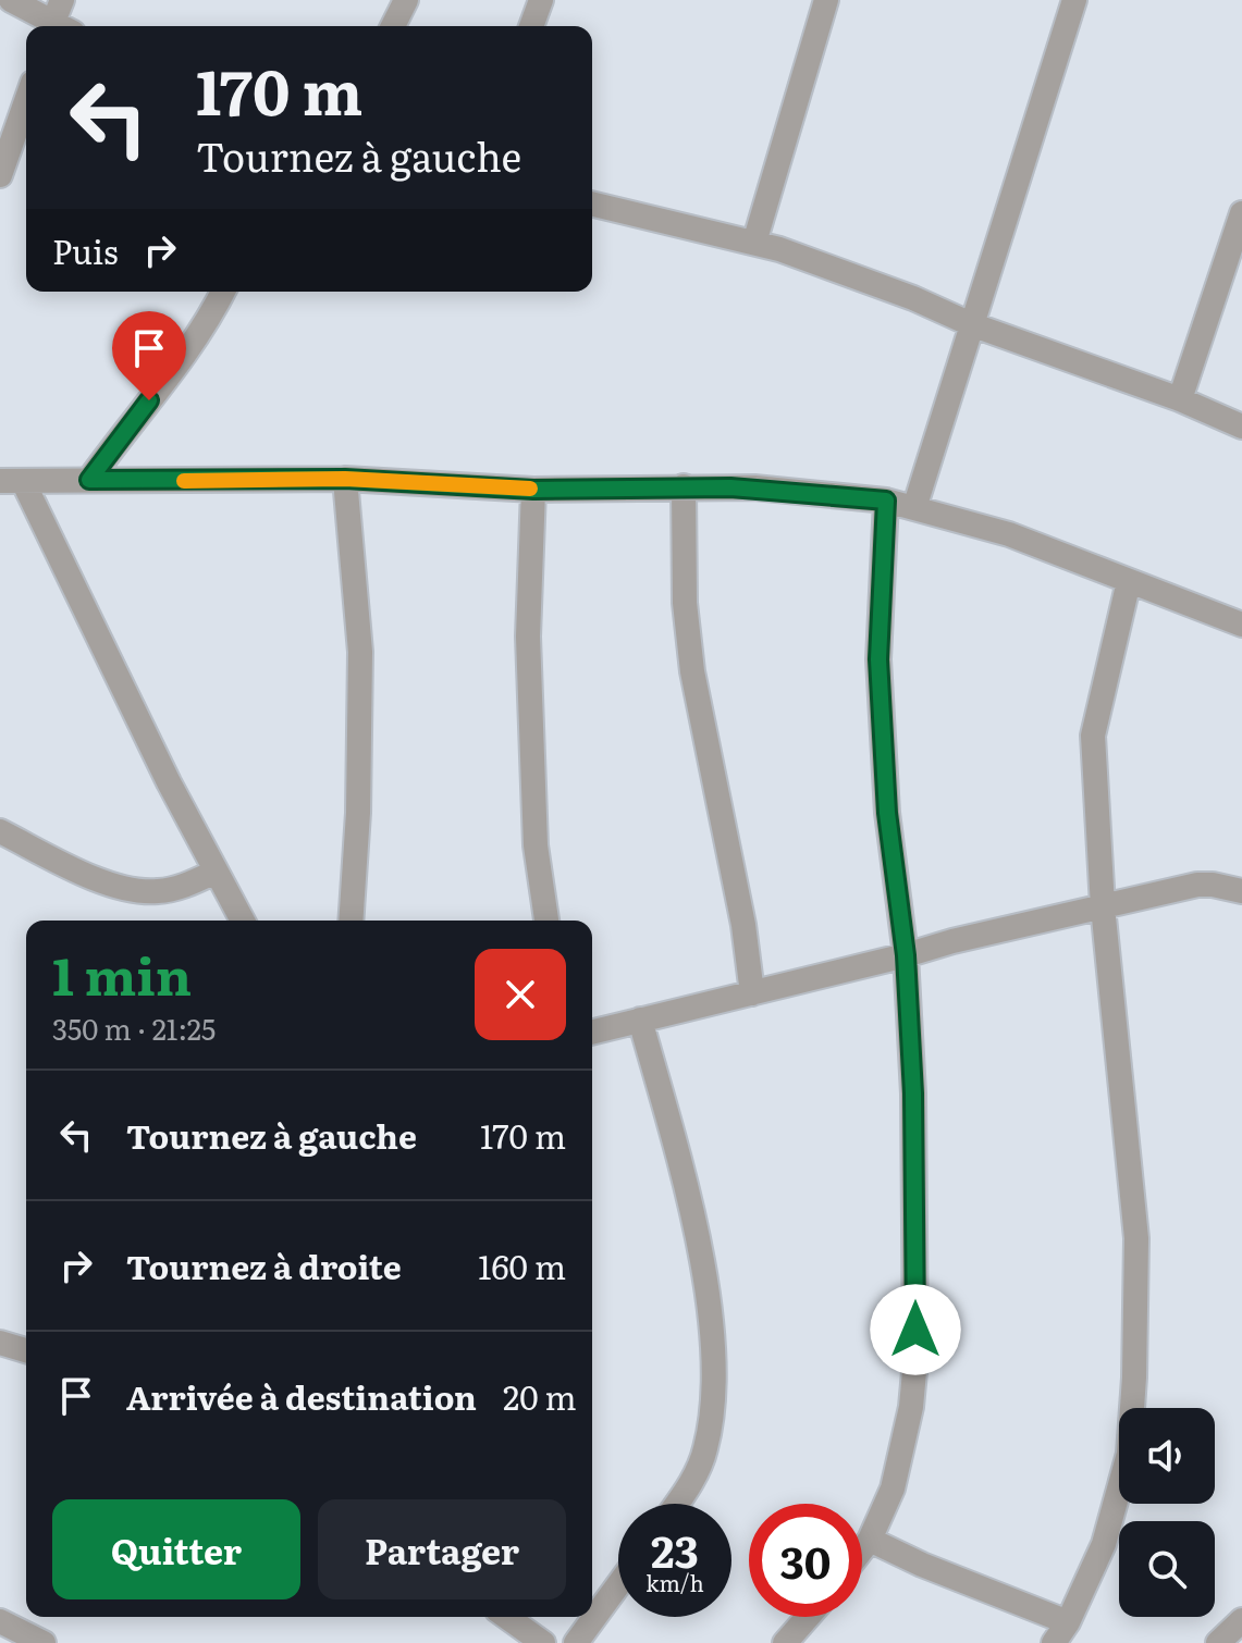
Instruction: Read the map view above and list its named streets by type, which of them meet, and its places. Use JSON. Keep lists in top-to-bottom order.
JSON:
{
  "page": {
    "turn": ["170 m", "Tournez à gauche"],
    "then": "Puis",
    "heading": ["1 min", "350 m · 21:25"],
    "list": [
      {
        "name": "Tournez à gauche",
        "value": "170 m"
      },
      {
        "name": "Tournez à droite",
        "value": "160 m"
      },
      {
        "name": "Arrivée à destination",
        "value": "20 m"
      }
    ],
    "buttons": ["Quitter", "Partager"],
    "speed": "23 km/h",
    "limit": "30"
  }
}
